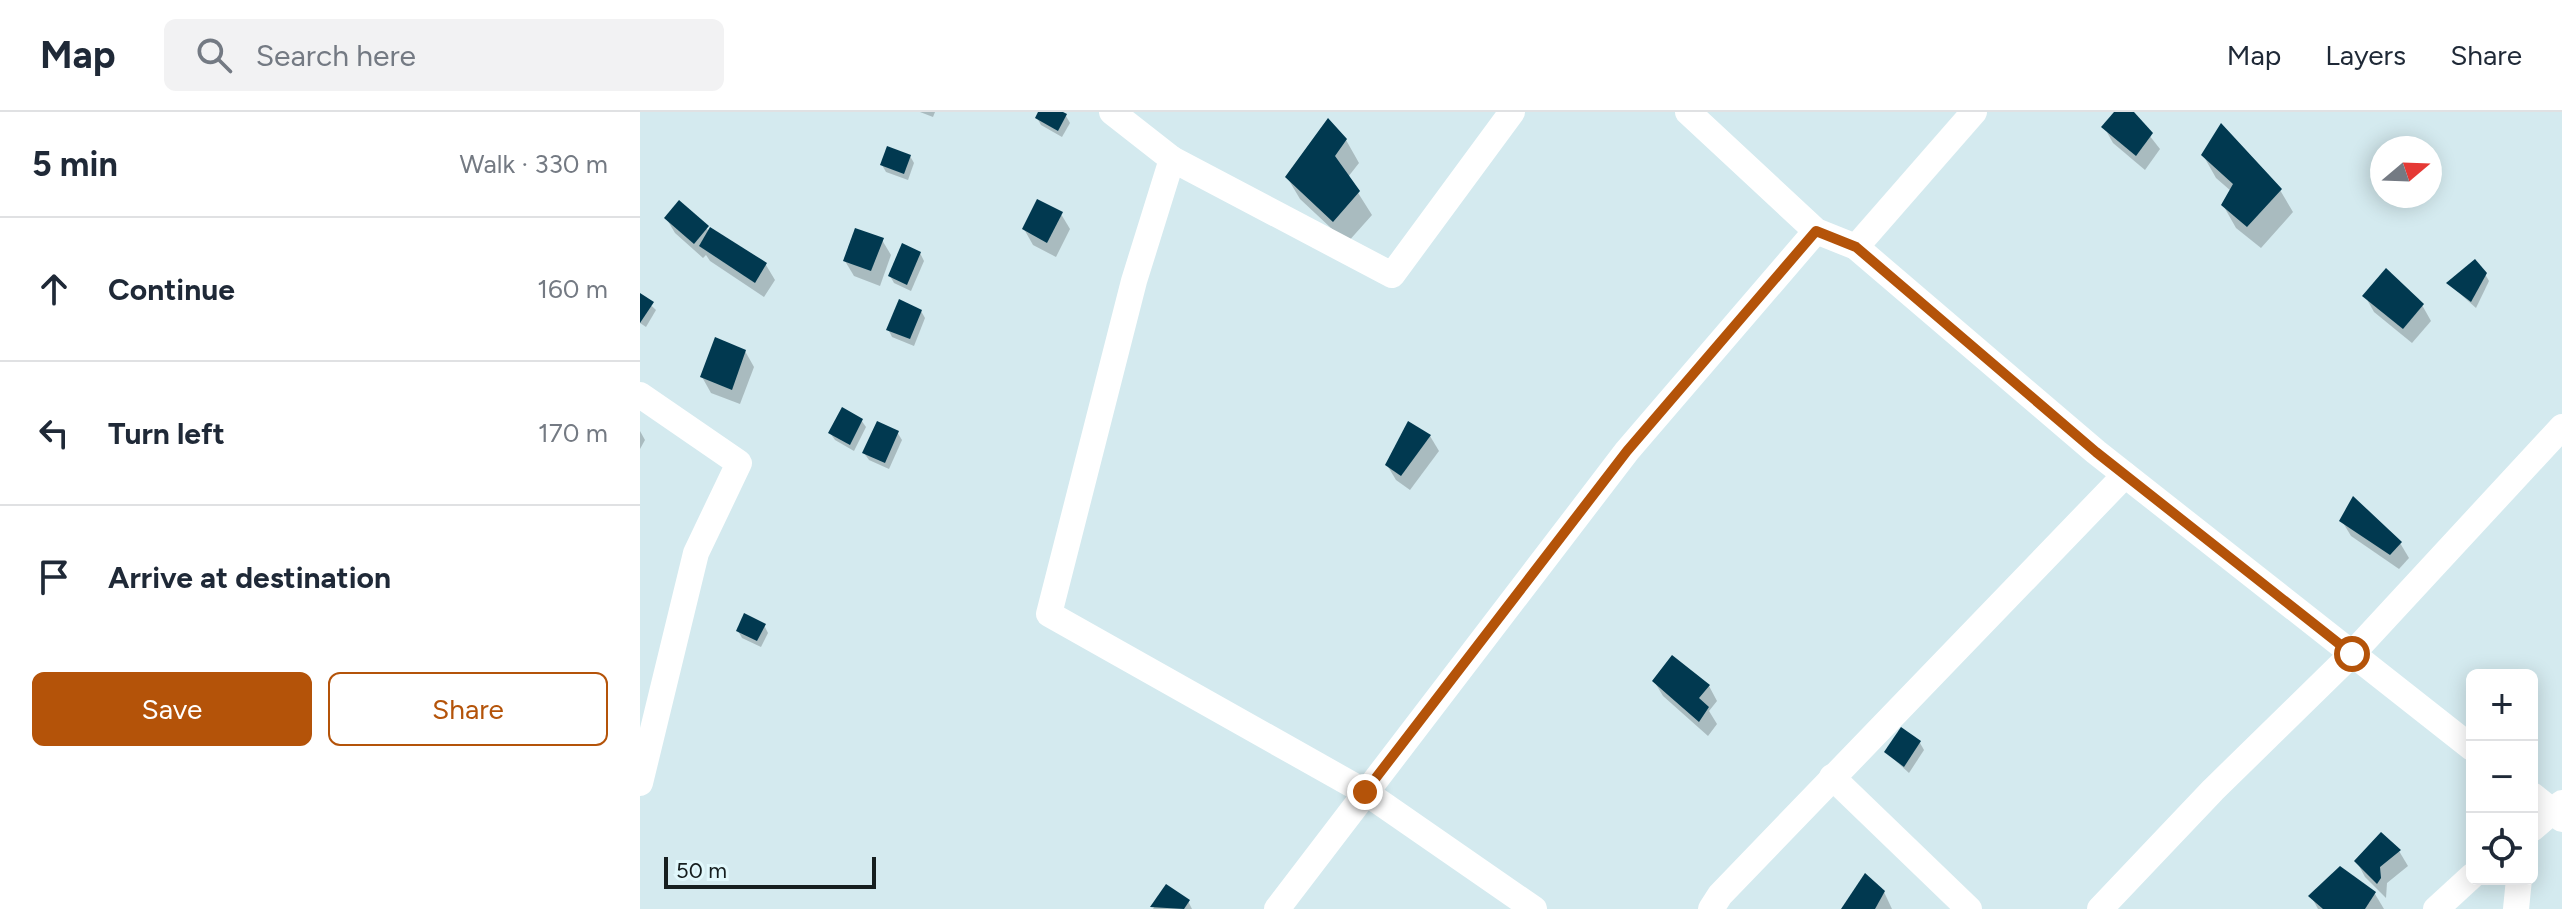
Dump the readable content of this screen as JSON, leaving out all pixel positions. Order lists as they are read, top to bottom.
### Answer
{
  "scale_bar": "50 m",
  "north": "right",
  "page": {
    "header": "Map",
    "search": "Search here",
    "nav": ["Map", "Layers", "Share"],
    "heading": ["5 min", "Walk · 330 m"],
    "list": [
      ["Continue", "160 m"],
      ["Turn left", "170 m"],
      "Arrive at destination"
    ],
    "buttons": ["Save", "Share"],
    "map_buttons": ["+", "−"],
    "scale": "50 m"
  }
}
